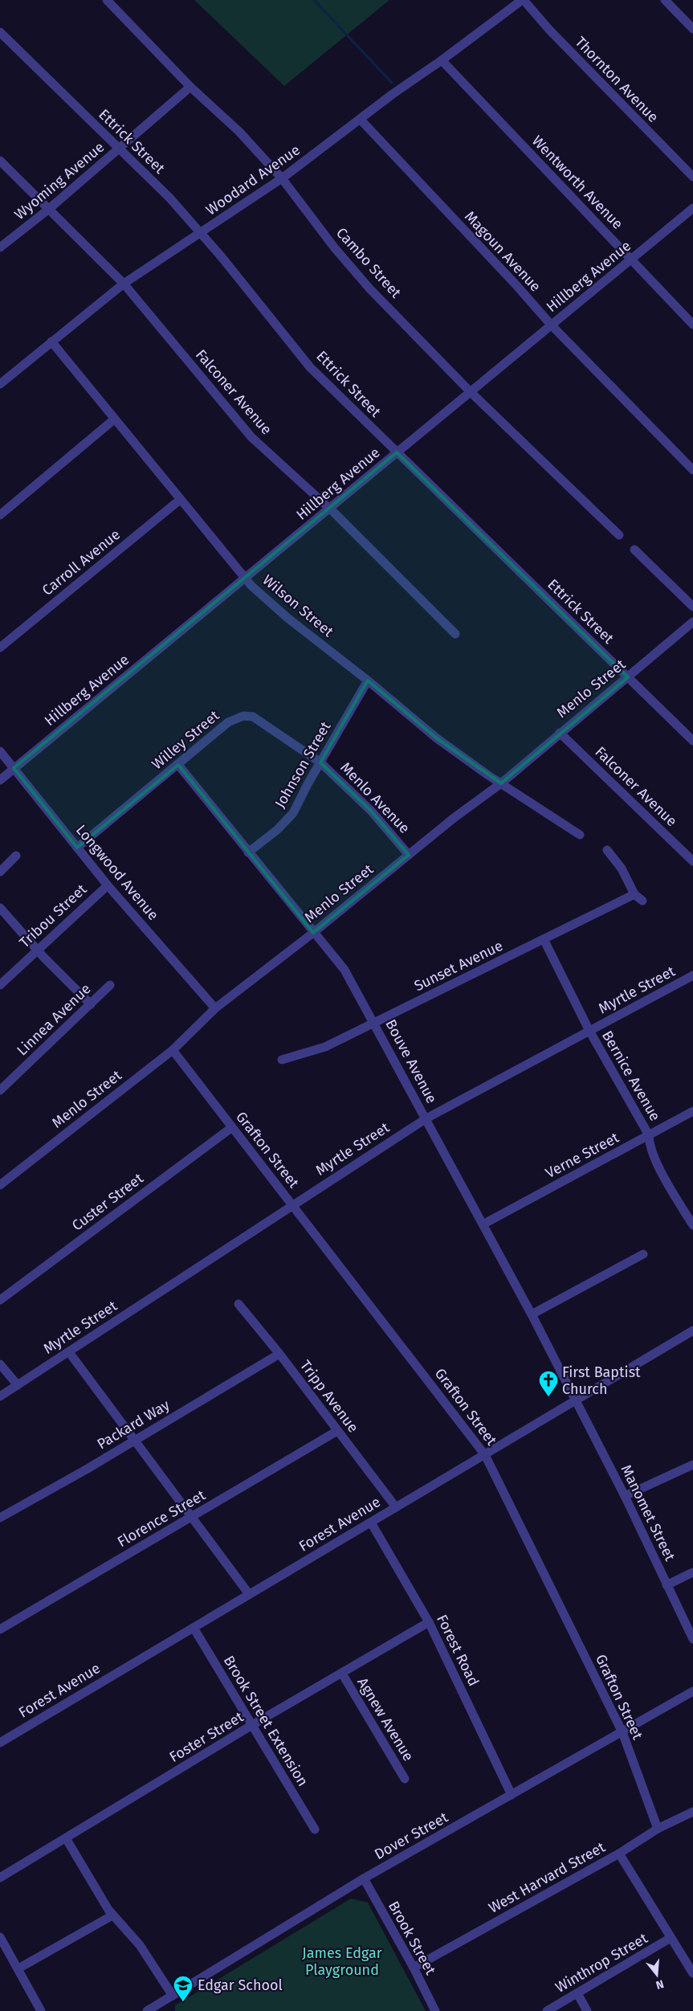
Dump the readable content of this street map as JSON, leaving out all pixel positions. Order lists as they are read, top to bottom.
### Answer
{
  "streets": {
    "street": [
      "Thornton Avenue",
      "Ettrick Street",
      "Woodard Avenue",
      "Wyoming Avenue",
      "Wentworth Avenue",
      "Magoun Avenue",
      "Cambo Street",
      "Hillberg Avenue",
      "Falconer Avenue",
      "Carroll Avenue",
      "Wilson Street",
      "Menlo Street",
      "Willey Street",
      "Johnson Street",
      "Menlo Avenue",
      "Longwood Avenue",
      "Tribou Street",
      "Sunset Avenue",
      "Myrtle Street",
      "Linnea Avenue",
      "Bouve Avenue",
      "Bernice Avenue",
      "Grafton Street",
      "Verne Street",
      "Custer Street",
      "Tripp Avenue",
      "Packard Way",
      "Manomet Street",
      "Florence Street",
      "Forest Avenue",
      "Forest Road",
      "Agnew Avenue",
      "Brook Street Extension",
      "Foster Street",
      "Dover Street",
      "West Harvard Street",
      "Brook Street",
      "Winthrop Street"
    ]
  },
  "crossings": [
    ["Thornton Avenue", "Woodard Avenue"],
    ["Ettrick Street", "Woodard Avenue"],
    ["Ettrick Street", "Wyoming Avenue"],
    ["Ettrick Street", "Hillberg Avenue"],
    ["Ettrick Street", "Menlo Street"],
    ["Woodard Avenue", "Wentworth Avenue"],
    ["Woodard Avenue", "Magoun Avenue"],
    ["Woodard Avenue", "Cambo Street"],
    ["Woodard Avenue", "Falconer Avenue"],
    ["Woodard Avenue", "Wilson Street"],
    ["Wyoming Avenue", "Cambo Street"],
    ["Wyoming Avenue", "Falconer Avenue"],
    ["Wentworth Avenue", "Hillberg Avenue"],
    ["Magoun Avenue", "Hillberg Avenue"],
    ["Cambo Street", "Hillberg Avenue"],
    ["Hillberg Avenue", "Falconer Avenue"],
    ["Hillberg Avenue", "Wilson Street"],
    ["Hillberg Avenue", "Longwood Avenue"],
    ["Falconer Avenue", "Menlo Street"],
    ["Carroll Avenue", "Wilson Street"],
    ["Wilson Street", "Menlo Street"],
    ["Wilson Street", "Johnson Street"],
    ["Menlo Street", "Menlo Avenue"],
    ["Menlo Street", "Longwood Avenue"],
    ["Menlo Street", "Bouve Avenue"],
    ["Menlo Street", "Grafton Street"],
    ["Willey Street", "Johnson Street"],
    ["Willey Street", "Menlo Avenue"],
    ["Willey Street", "Longwood Avenue"],
    ["Willey Street", "Bouve Avenue"],
    ["Johnson Street", "Menlo Avenue"],
    ["Johnson Street", "Bouve Avenue"],
    ["Longwood Avenue", "Tribou Street"],
    ["Sunset Avenue", "Bouve Avenue"],
    ["Sunset Avenue", "Bernice Avenue"],
    ["Myrtle Street", "Bouve Avenue"],
    ["Myrtle Street", "Bernice Avenue"],
    ["Myrtle Street", "Grafton Street"],
    ["Bouve Avenue", "Verne Street"],
    ["Bouve Avenue", "Manomet Street"],
    ["Bouve Avenue", "Forest Avenue"],
    ["Bernice Avenue", "Verne Street"],
    ["Grafton Street", "Custer Street"],
    ["Grafton Street", "Forest Avenue"],
    ["Grafton Street", "Dover Street"],
    ["Grafton Street", "West Harvard Street"],
    ["Tripp Avenue", "Packard Way"],
    ["Tripp Avenue", "Florence Street"],
    ["Tripp Avenue", "Forest Avenue"],
    ["Manomet Street", "Forest Avenue"],
    ["Forest Avenue", "Forest Road"],
    ["Forest Avenue", "Brook Street Extension"],
    ["Forest Road", "Foster Street"],
    ["Forest Road", "Dover Street"],
    ["Agnew Avenue", "Foster Street"],
    ["Brook Street Extension", "Foster Street"],
    ["Dover Street", "Brook Street"],
    ["West Harvard Street", "Brook Street"]
  ],
  "parks": ["James Edgar Playground"],
  "places": {
    "church": ["First Baptist Church"],
    "school or university": ["Edgar School"]
  },
  "north": "bottom"
}
